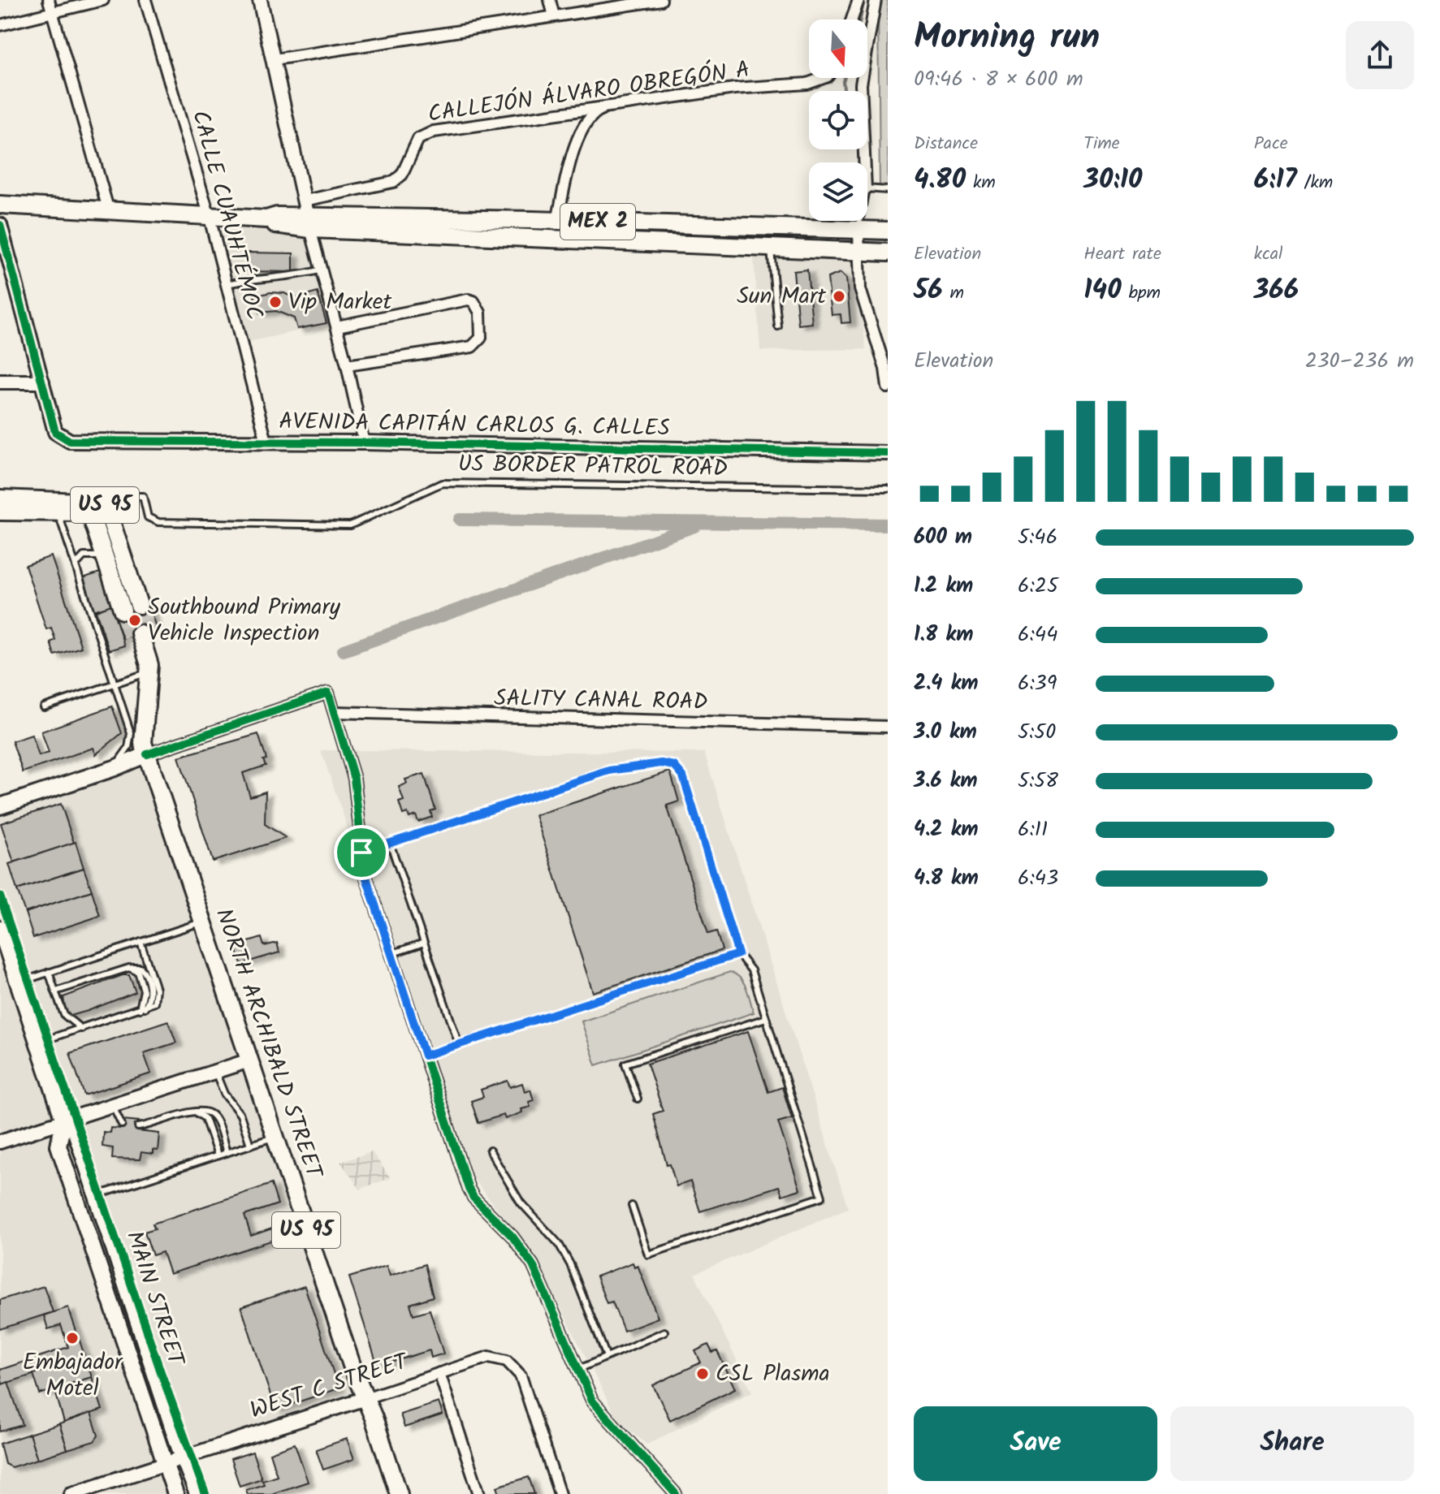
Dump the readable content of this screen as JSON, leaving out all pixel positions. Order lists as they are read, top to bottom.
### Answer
{
  "streets": {
    "highway": ["MEX 2", "US 95", "NORTH ARCHIBALD STREET"],
    "main road": ["MAIN STREET"],
    "street": [
      "CALLEJÓN ÁLVARO OBREGÓN A",
      "CALLE CUAUHTÉMOC",
      "AVENIDA CAPITÁN CARLOS G. CALLES",
      "SALITY CANAL ROAD",
      "WEST C STREET"
    ],
    "lane": ["US BORDER PATROL ROAD"]
  },
  "crossings": [
    ["CALLEJÓN ÁLVARO OBREGÓN A", "MEX 2"],
    ["CALLE CUAUHTÉMOC", "MEX 2"],
    ["CALLE CUAUHTÉMOC", "AVENIDA CAPITÁN CARLOS G. CALLES"],
    ["US 95", "NORTH ARCHIBALD STREET"],
    ["NORTH ARCHIBALD STREET", "WEST C STREET"],
    ["MAIN STREET", "WEST C STREET"]
  ],
  "places": [
    "Sun Mart",
    "Vip Market",
    "Southbound Primary Vehicle Inspection",
    "Embajador Motel",
    "CSL Plasma"
  ],
  "north": "bottom",
  "page": {
    "heading": ["Morning run", "09:46 · 8 × 600 m"],
    "stats": [
      ["Distance", "4.80 km"],
      ["Time", "30:10"],
      ["Pace", "6:17 /km"],
      ["Elevation", "56 m"],
      ["Heart rate", "140 bpm"],
      ["kcal", "366"]
    ],
    "chart": ["Elevation", "230–236 m"],
    "list": [
      {
        "name": "600 m",
        "note": "5:46"
      },
      {
        "name": "1.2 km",
        "note": "6:25"
      },
      {
        "name": "1.8 km",
        "note": "6:44"
      },
      {
        "name": "2.4 km",
        "note": "6:39"
      },
      {
        "name": "3.0 km",
        "note": "5:50"
      },
      {
        "name": "3.6 km",
        "note": "5:58"
      },
      {
        "name": "4.2 km",
        "note": "6:11"
      },
      {
        "name": "4.8 km",
        "note": "6:43"
      }
    ],
    "buttons": ["Save", "Share"]
  }
}
